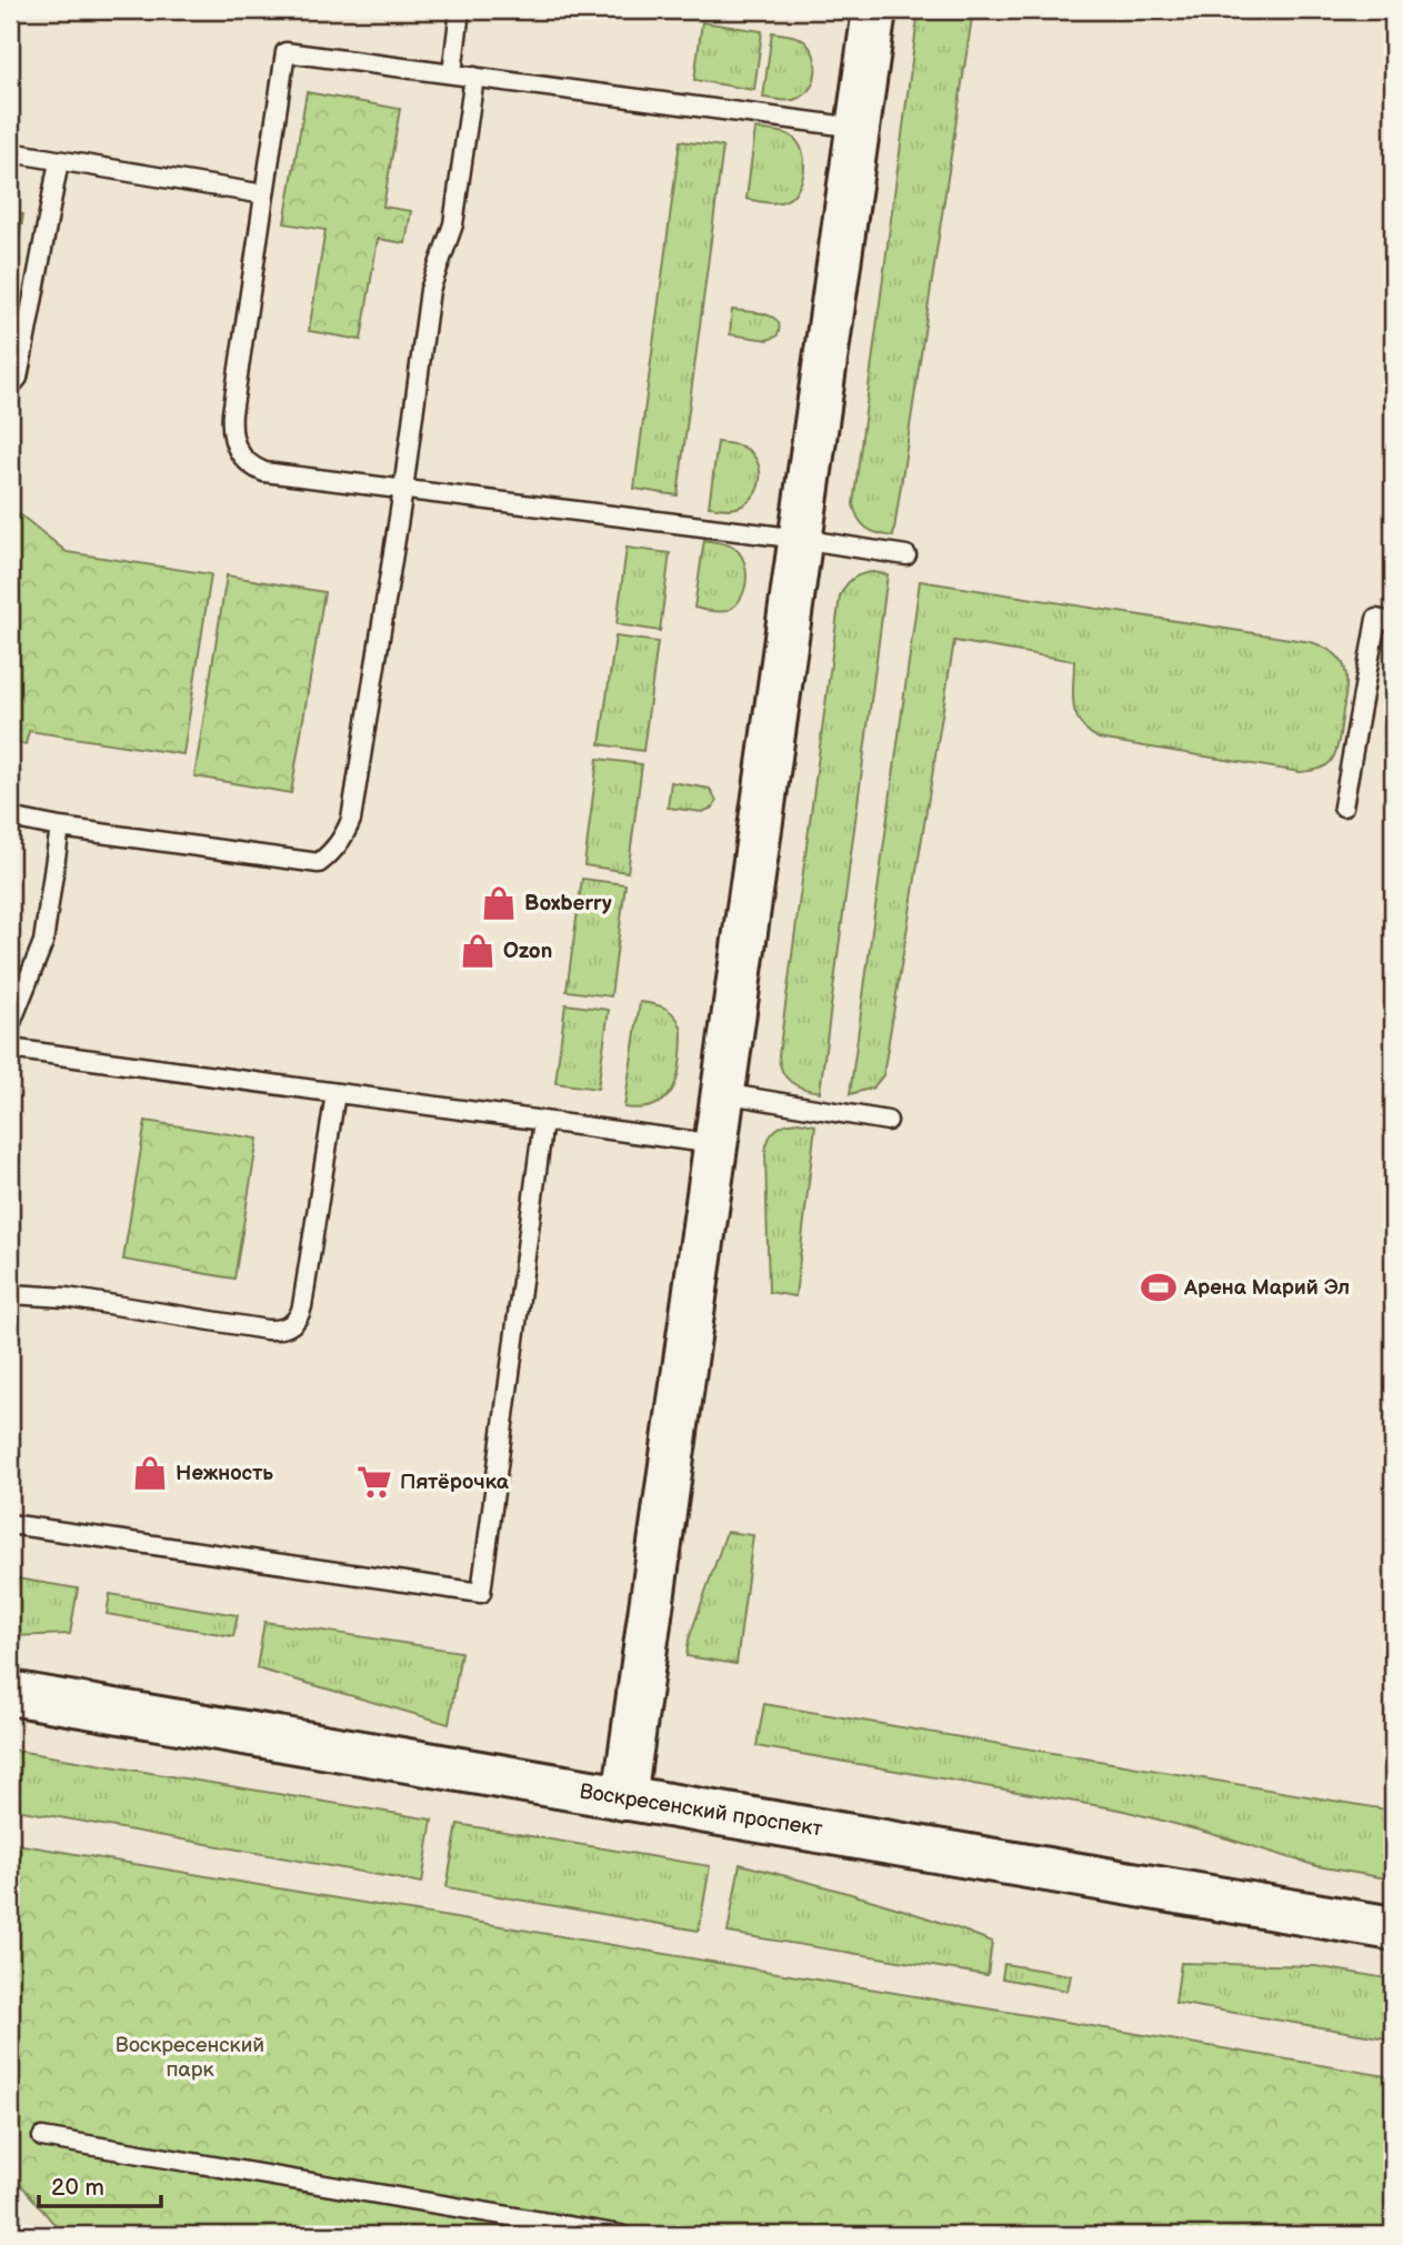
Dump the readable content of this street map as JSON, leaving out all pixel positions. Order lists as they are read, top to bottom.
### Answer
{
  "streets": {
    "main road": ["Воскресенский проспект"]
  },
  "parks": ["Воскресенский парк"],
  "places": {
    "shop": ["Boxberry", "Ozon", "Нежность"],
    "sports": ["Арена Марий Эл"],
    "supermarket": ["Пятёрочка"]
  },
  "scale_bar": "20 m"
}
